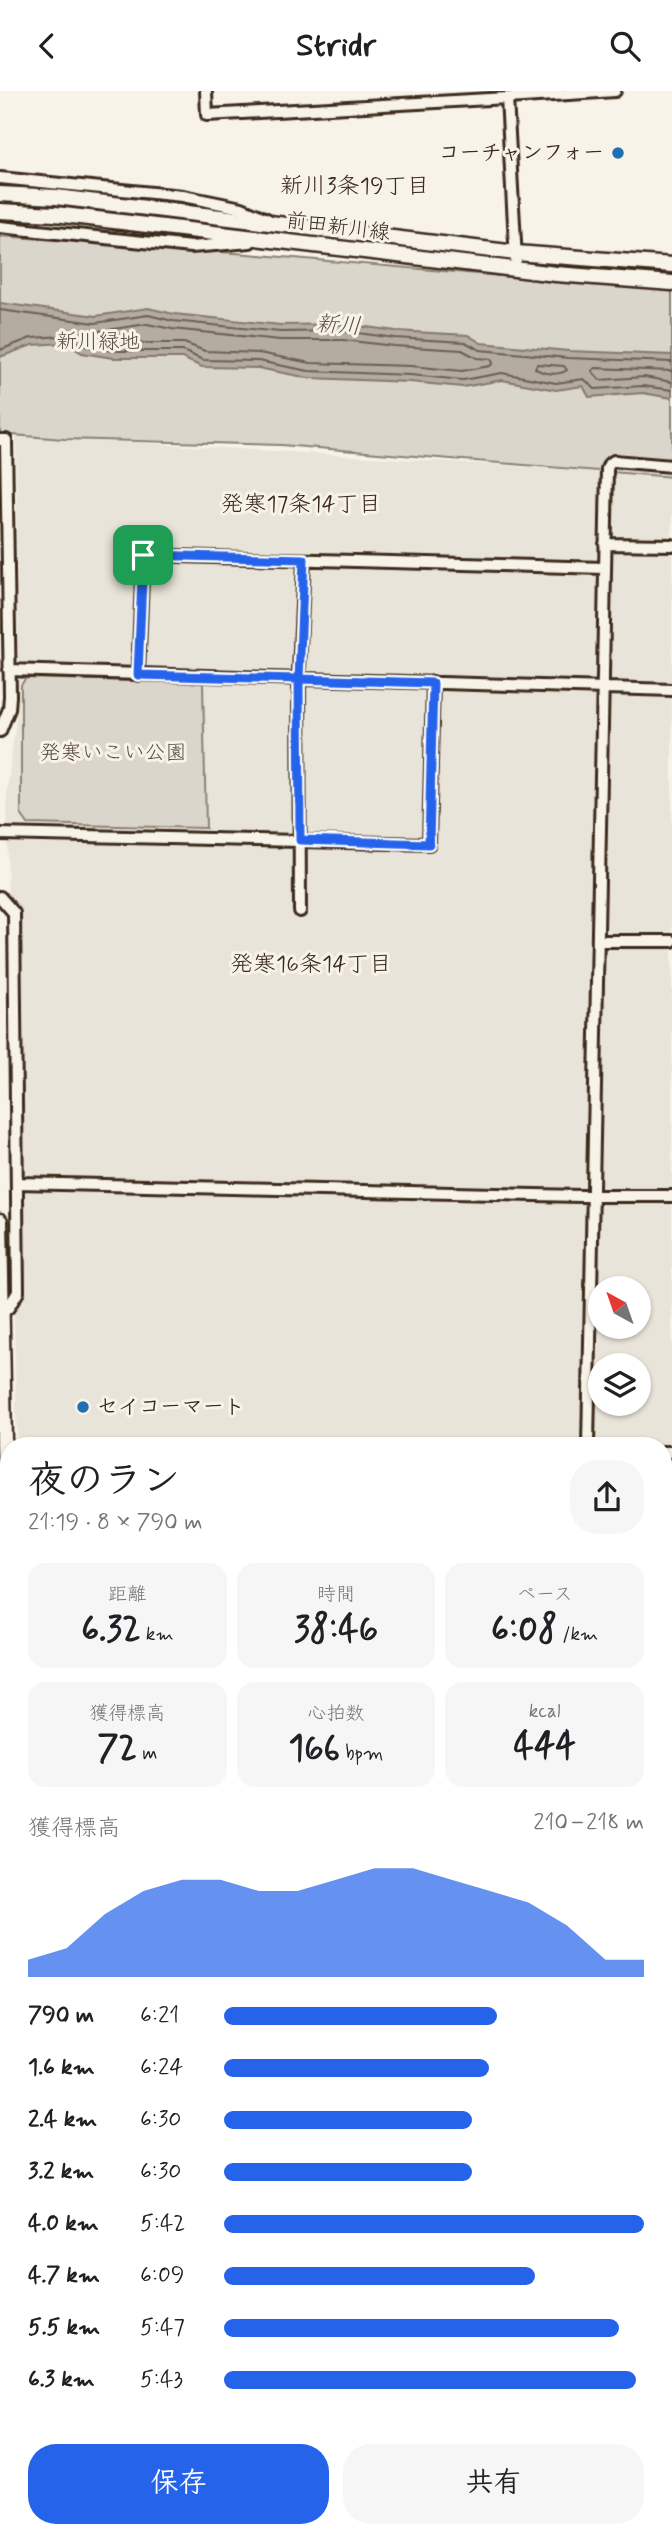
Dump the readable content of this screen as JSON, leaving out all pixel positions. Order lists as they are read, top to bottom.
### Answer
{
  "streets": {
    "main road": ["前田新川線"]
  },
  "districts": ["新川3条19丁目", "発寒17条14丁目", "発寒16条14丁目"],
  "water": ["新川"],
  "parks": ["新川緑地", "発寒いこい公園"],
  "places": ["コーチャンフォー", "セイコーマート"],
  "north": "top left",
  "page": {
    "header": "Stridr",
    "heading": ["夜のラン", "21:19 · 8 × 790 m"],
    "stats": [
      ["距離", "6.32 km"],
      ["時間", "38:46"],
      ["ペース", "6:08 /km"],
      ["獲得標高", "72 m"],
      ["心拍数", "166 bpm"],
      ["kcal", "444"]
    ],
    "chart": ["獲得標高", "210–218 m"],
    "list": [
      {
        "name": "790 m",
        "note": "6:21"
      },
      {
        "name": "1.6 km",
        "note": "6:24"
      },
      {
        "name": "2.4 km",
        "note": "6:30"
      },
      {
        "name": "3.2 km",
        "note": "6:30"
      },
      {
        "name": "4.0 km",
        "note": "5:42"
      },
      {
        "name": "4.7 km",
        "note": "6:09"
      },
      {
        "name": "5.5 km",
        "note": "5:47"
      },
      {
        "name": "6.3 km",
        "note": "5:43"
      }
    ],
    "buttons": ["保存", "共有"]
  }
}
